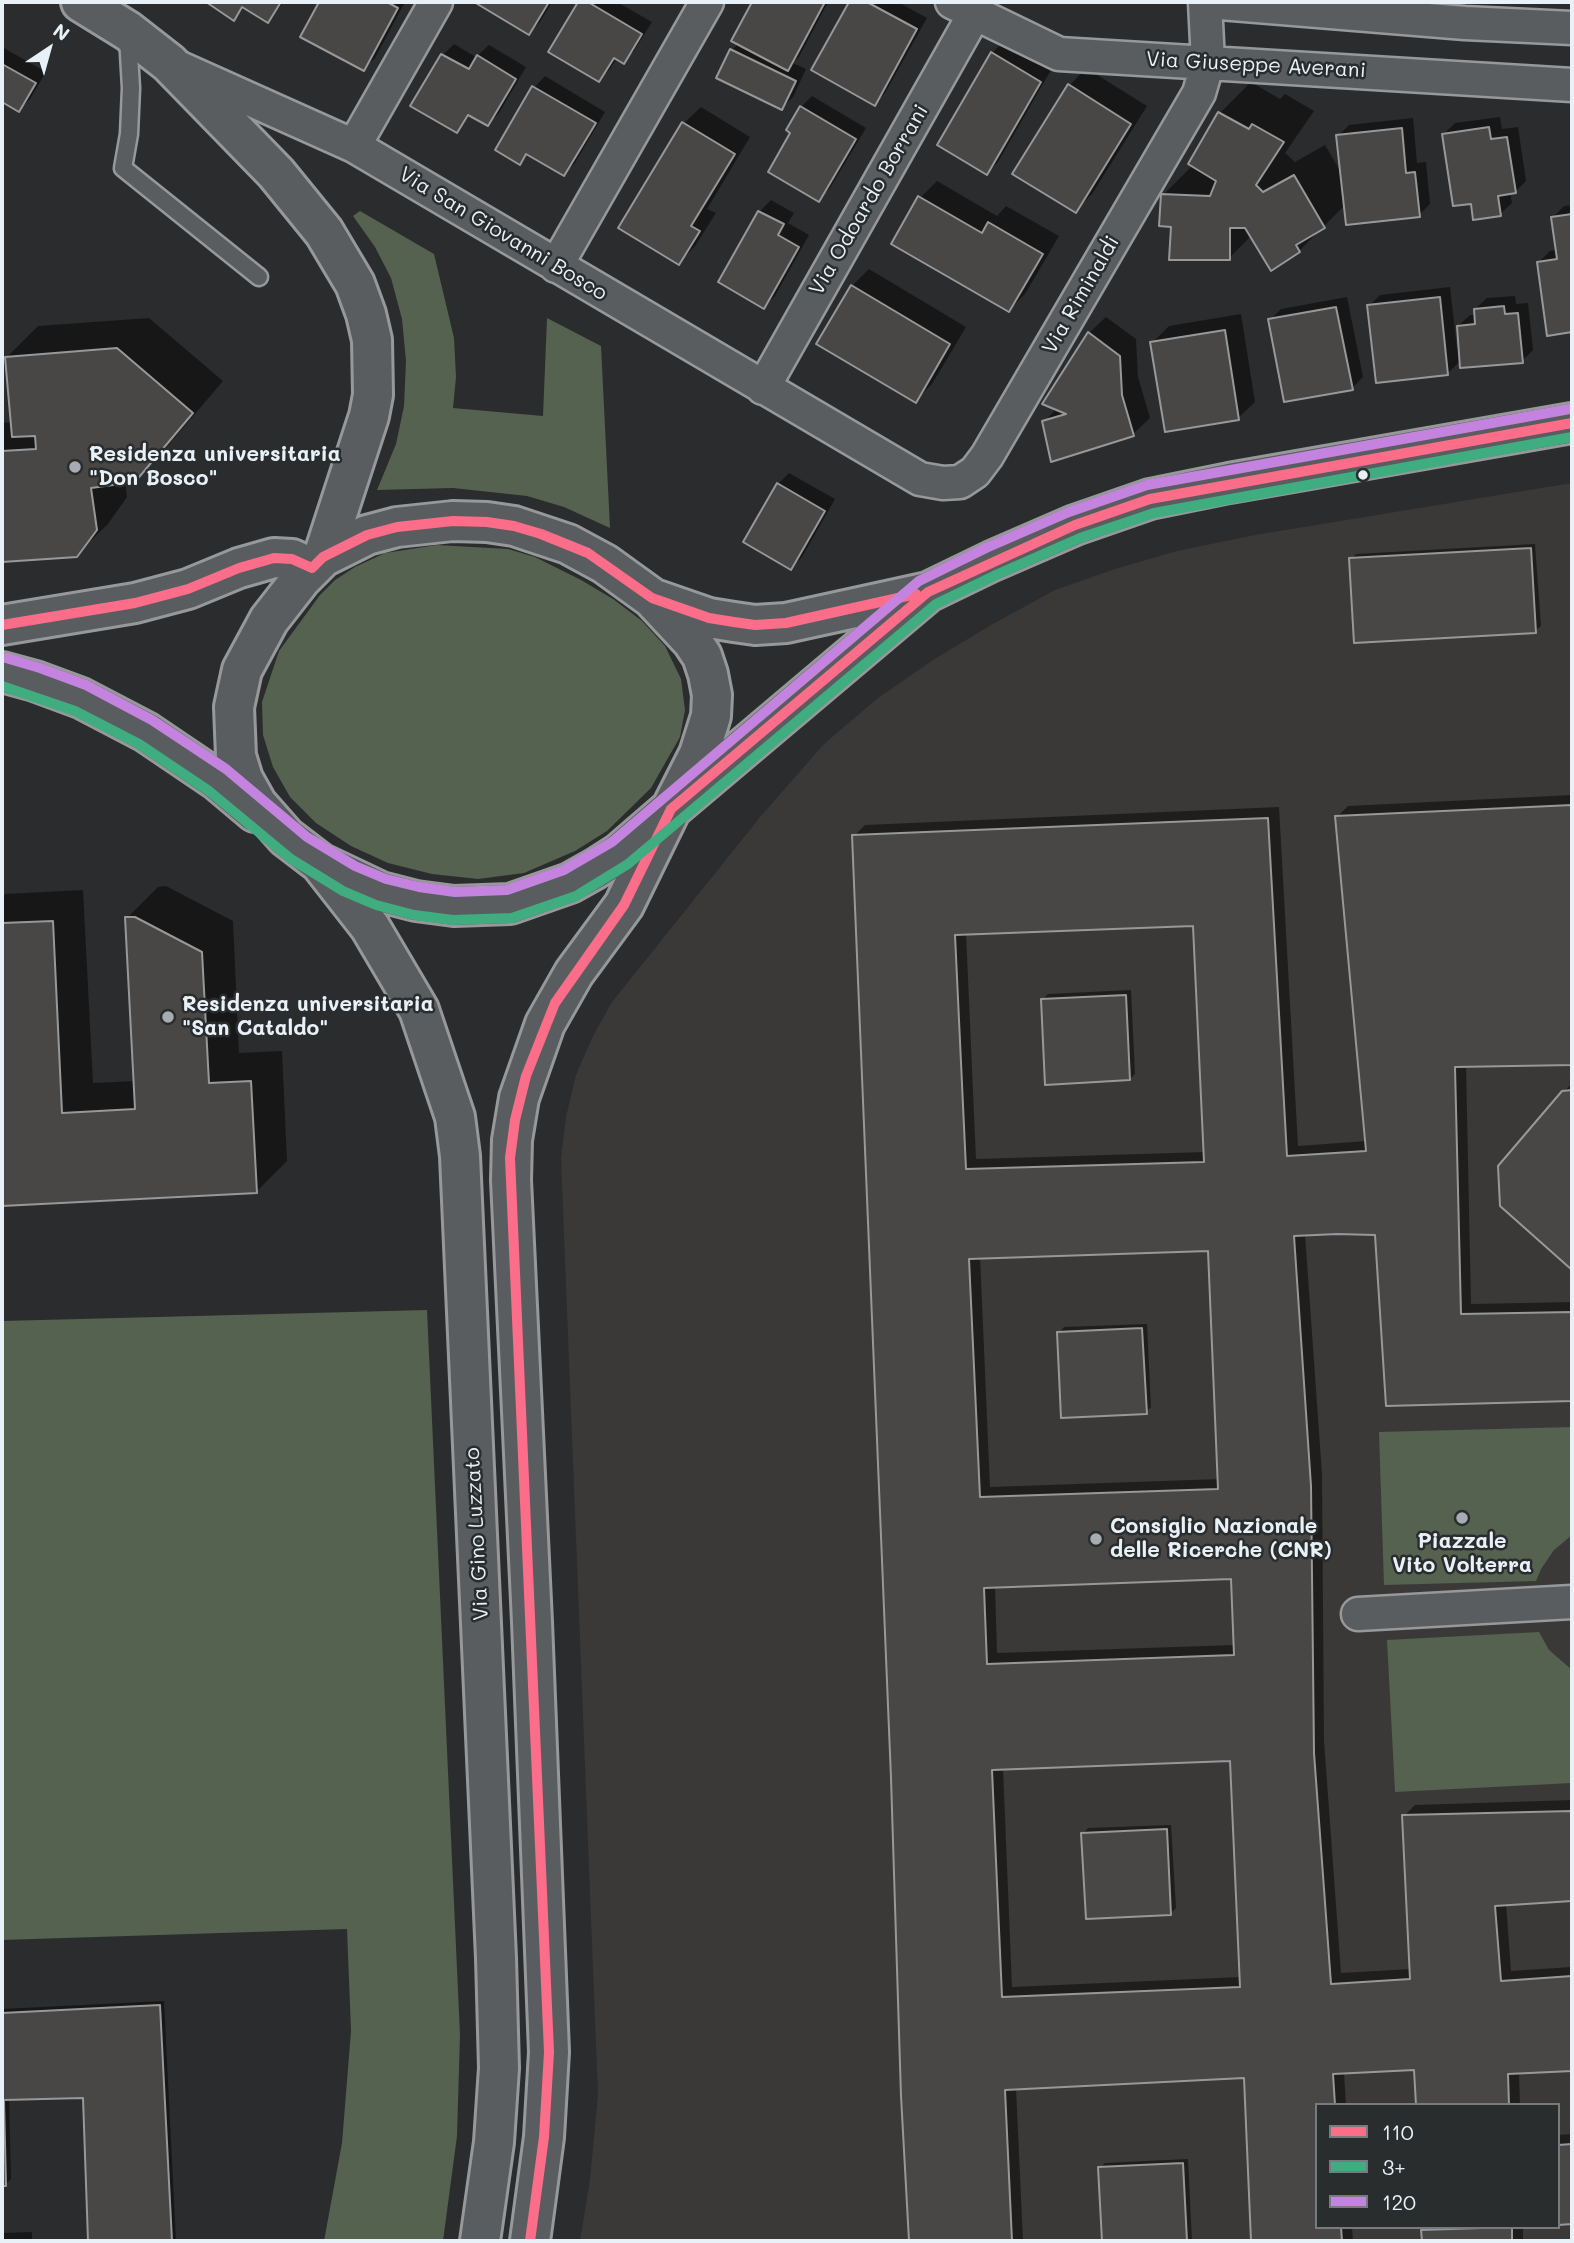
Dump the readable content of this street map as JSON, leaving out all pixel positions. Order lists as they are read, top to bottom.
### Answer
{
  "streets": {
    "main road": ["Via San Giovanni Bosco", "Via Gino Luzzato"],
    "street": ["Via Giuseppe Averani", "Via Odoardo Borrani", "Via Riminaldi"]
  },
  "crossings": [
    ["Via Giuseppe Averani", "Via Odoardo Borrani"],
    ["Via Giuseppe Averani", "Via Riminaldi"],
    ["Via Odoardo Borrani", "Via San Giovanni Bosco"],
    ["Via San Giovanni Bosco", "Via Riminaldi"]
  ],
  "places": [
    "Residenza universitaria \"Don Bosco\"",
    "Residenza universitaria \"San Cataldo\"",
    "Piazzale Vito Volterra",
    "Consiglio Nazionale delle Ricerche (CNR)"
  ],
  "lines": ["transit line 120", "transit line 110", "transit line 3+"],
  "legend": ["110", "3+", "120"],
  "north": "top right"
}
